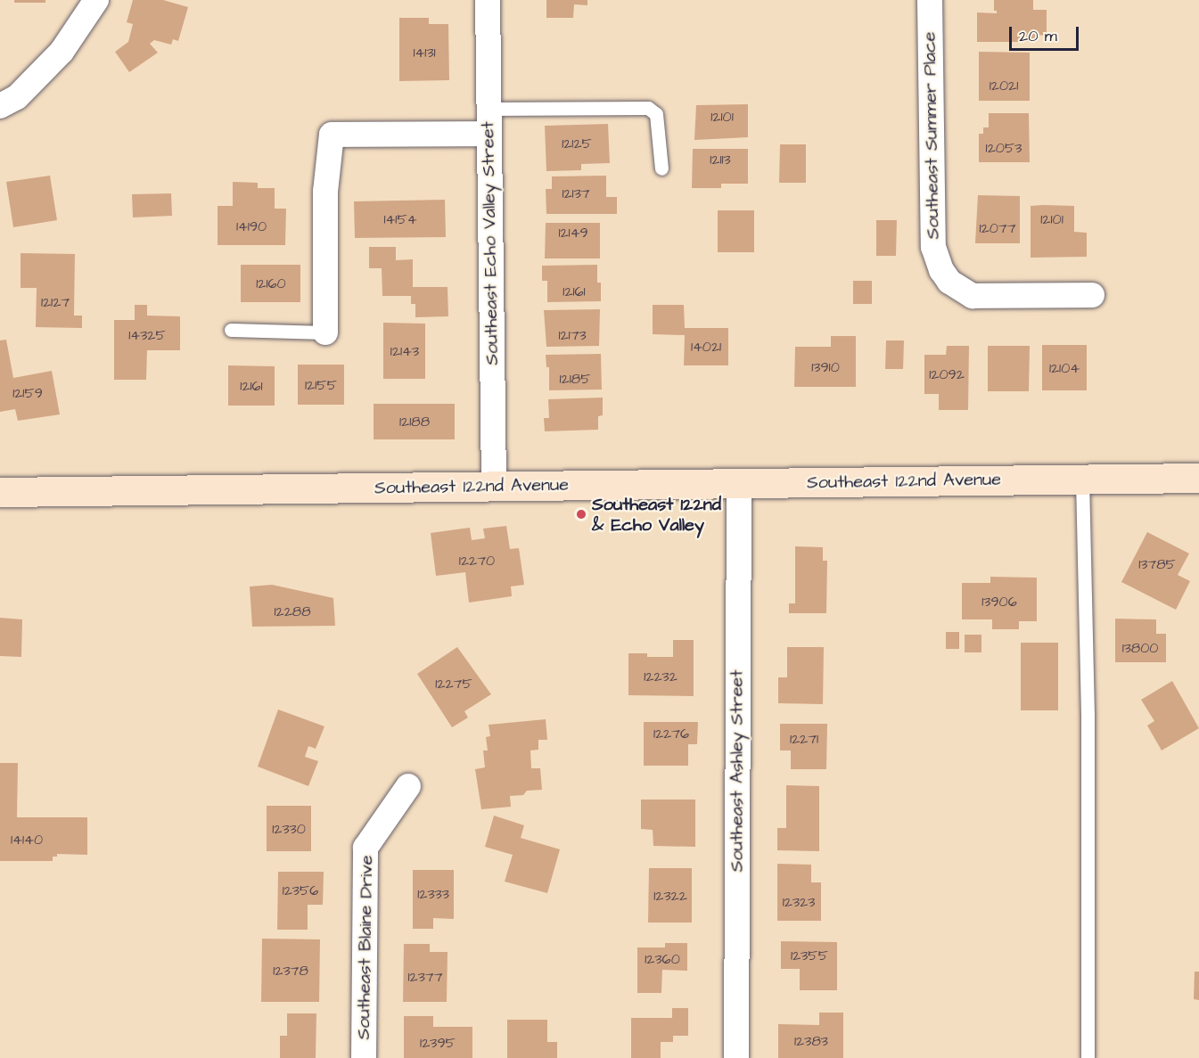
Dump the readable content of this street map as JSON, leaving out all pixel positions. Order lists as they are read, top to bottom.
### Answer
{
  "streets": {
    "main road": ["Southeast 122nd Avenue"],
    "street": [
      "Southeast Summer Place",
      "Southeast Echo Valley Street",
      "Southeast Ashley Street",
      "Southeast Blaine Drive"
    ]
  },
  "crossings": [
    ["Southeast Echo Valley Street", "Southeast 122nd Avenue"],
    ["Southeast 122nd Avenue", "Southeast Ashley Street"]
  ],
  "places": ["Southeast 122nd & Echo Valley"],
  "house_numbers": [
    "14131",
    "12021",
    "12101",
    "12125",
    "12053",
    "12113",
    "12137",
    "14154",
    "12101",
    "14190",
    "12077",
    "12149",
    "12160",
    "12161",
    "12127",
    "14325",
    "12173",
    "14021",
    "12143",
    "13910",
    "12104",
    "12092",
    "12185",
    "12155",
    "12161",
    "12159",
    "12188",
    "12270",
    "13785",
    "13906",
    "12288",
    "13800",
    "12232",
    "12275",
    "12276",
    "12271",
    "12330",
    "14140",
    "12356",
    "12333",
    "12322",
    "12323",
    "12355",
    "12360",
    "12378",
    "12377",
    "12383",
    "12395"
  ],
  "scale_bar": "20 m"
}
